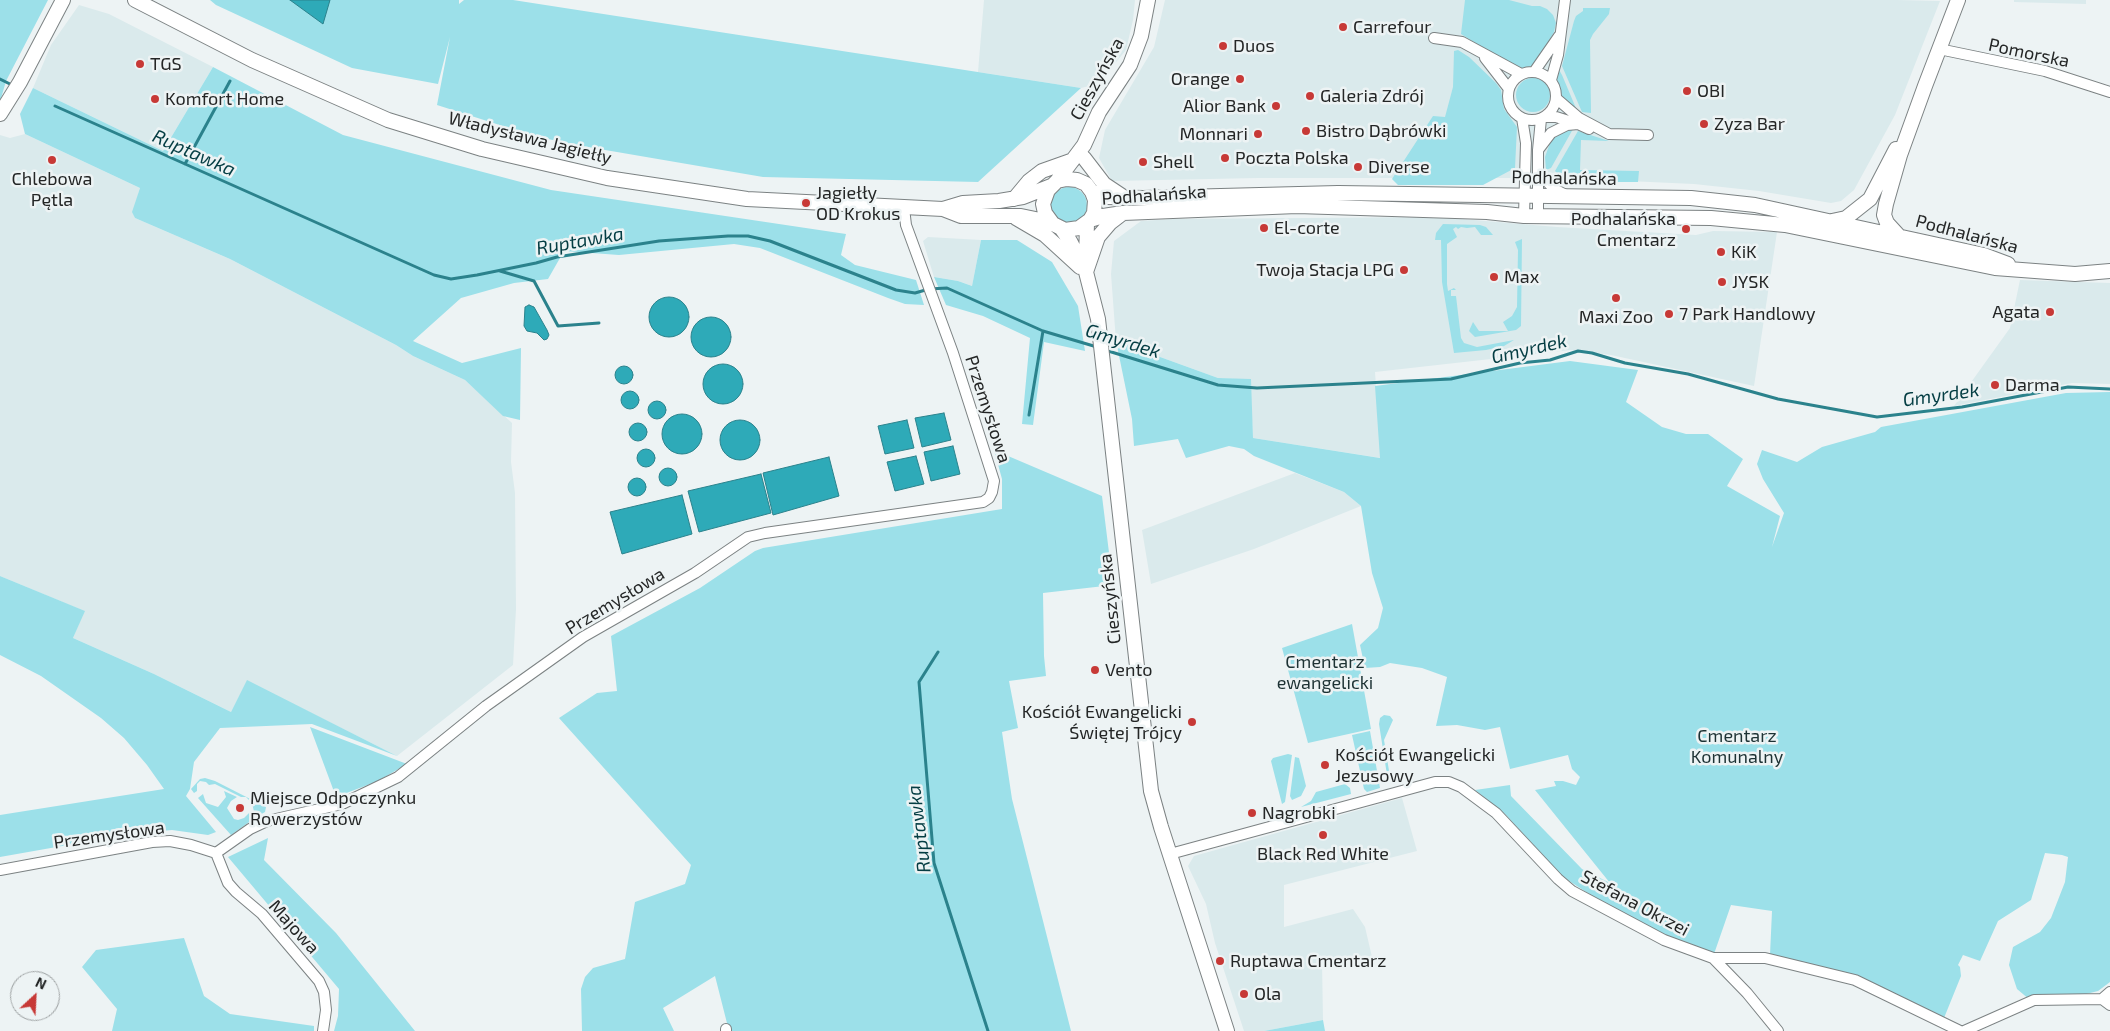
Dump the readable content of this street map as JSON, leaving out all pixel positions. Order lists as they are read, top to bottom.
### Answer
{
  "streets": {
    "street": [
      "Pomorska",
      "Cieszyńska",
      "Władysława Jagiełły",
      "Podhalańska",
      "Przemysłowa",
      "Stefana Okrzei",
      "Majowa"
    ]
  },
  "crossings": [
    ["Cieszyńska", "Władysława Jagiełły"],
    ["Cieszyńska", "Podhalańska"],
    ["Cieszyńska", "Stefana Okrzei"],
    ["Władysława Jagiełły", "Podhalańska"],
    ["Władysława Jagiełły", "Przemysłowa"],
    ["Przemysłowa", "Majowa"]
  ],
  "water": ["Ruptawka", "Gmyrdek"],
  "parks": ["Cmentarz ewangelicki", "Cmentarz Komunalny"],
  "places": [
    "Carrefour",
    "Duos",
    "TGS",
    "Orange",
    "OBI",
    "Galeria Zdrój",
    "Komfort Home",
    "Alior Bank",
    "Zyza Bar",
    "Bistro Dąbrówki",
    "Monnari",
    "Poczta Polska",
    "Chlebowa Pętla",
    "Shell",
    "Diverse",
    "Jagiełły OD Krokus",
    "El-corte",
    "Podhalańska Cmentarz",
    "KiK",
    "Twoja Stacja LPG",
    "Max",
    "JYSK",
    "Maxi Zoo",
    "Agata",
    "7 Park Handlowy",
    "Darma",
    "Vento",
    "Kościół Ewangelicki Świętej Trójcy",
    "Kościół Ewangelicki Jezusowy",
    "Miejsce Odpoczynku Rowerzystów",
    "Nagrobki",
    "Black Red White",
    "Ruptawa Cmentarz",
    "Ola"
  ],
  "north": "top right"
}
